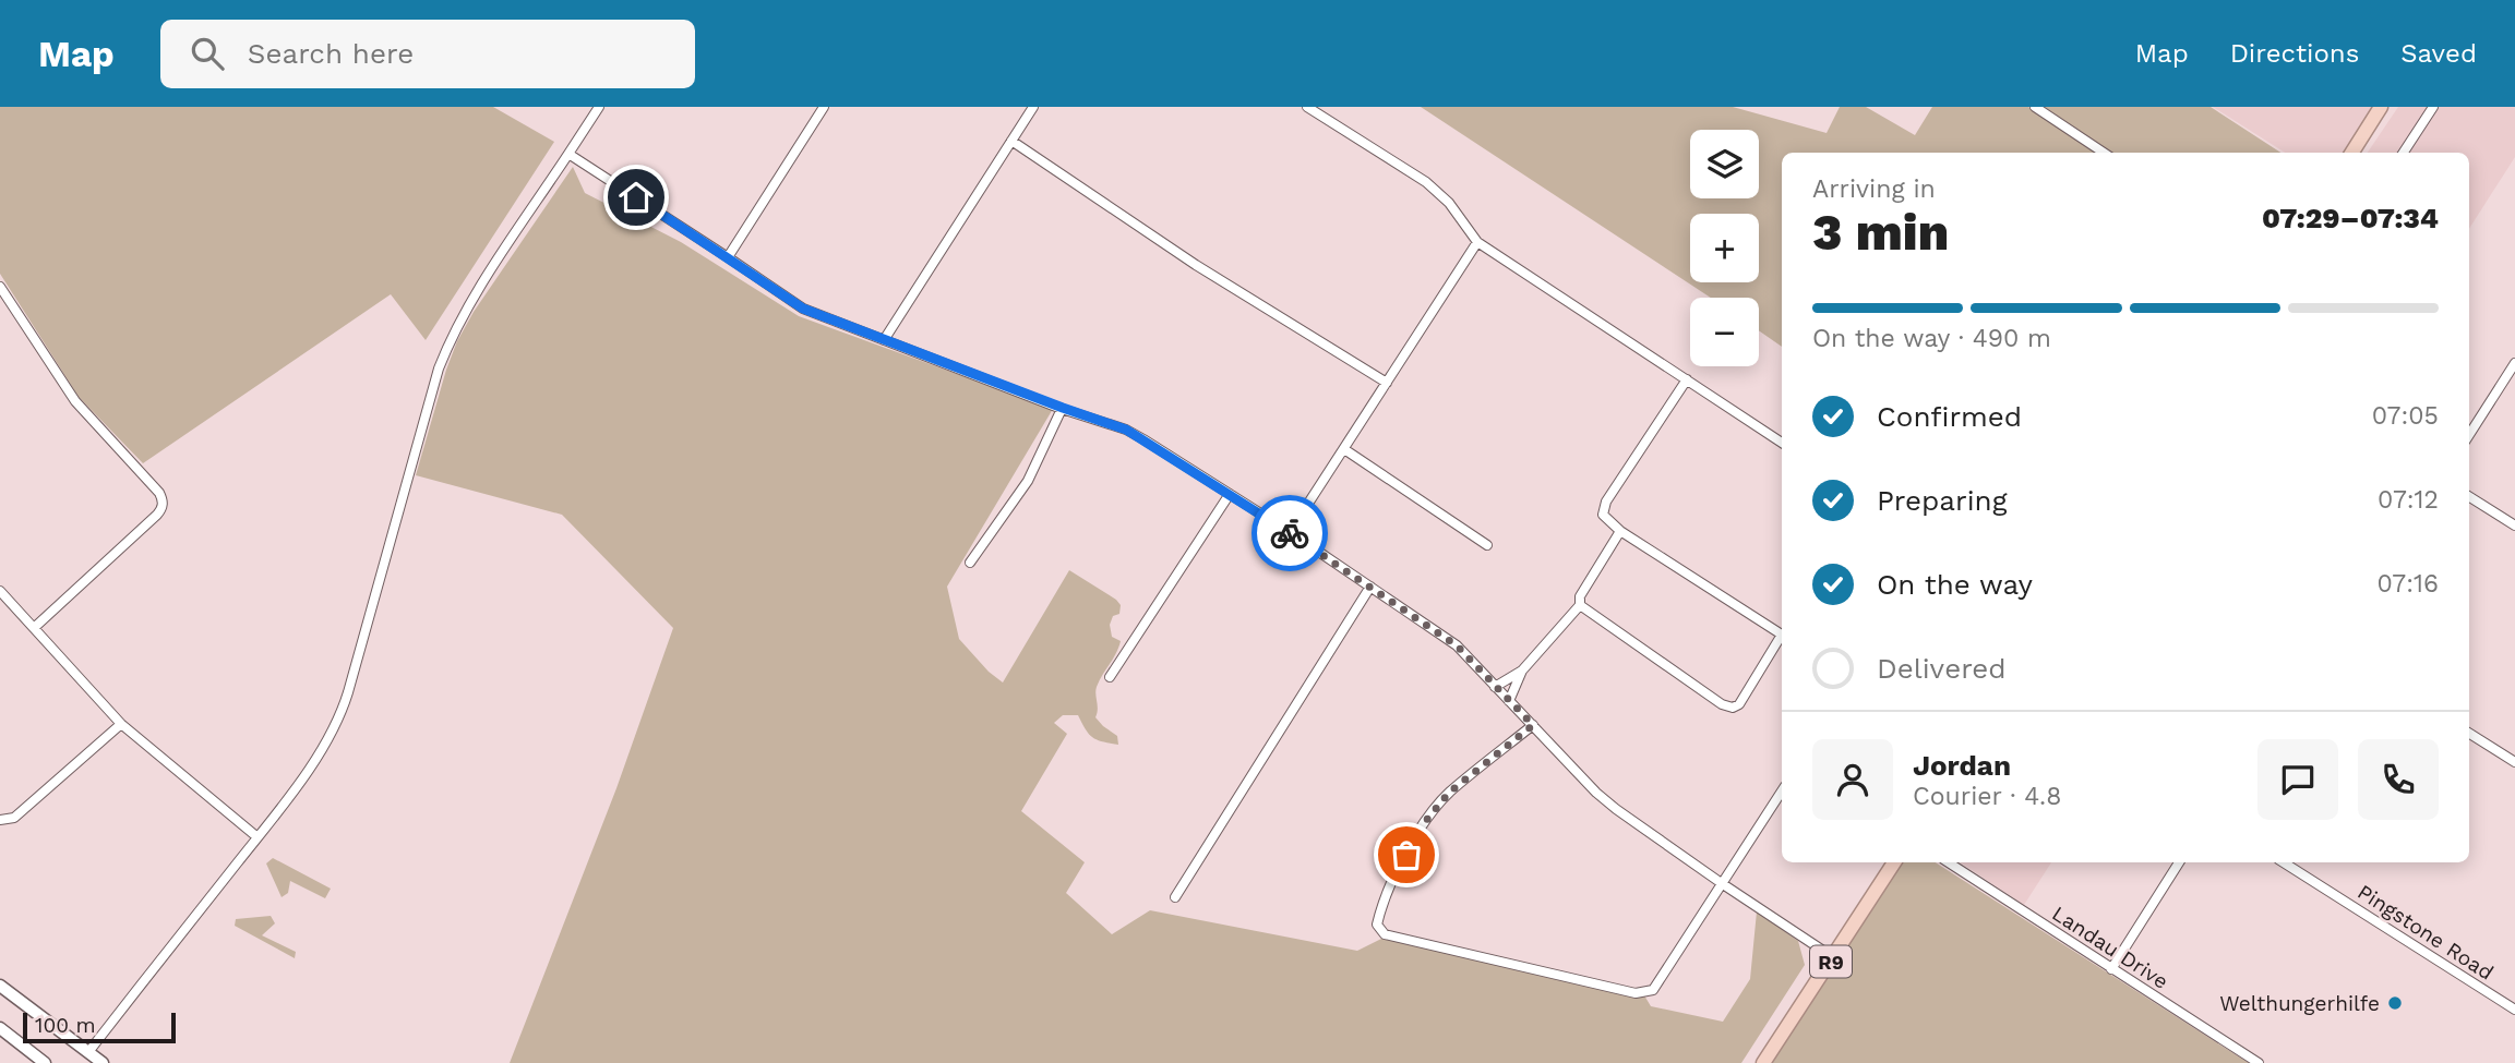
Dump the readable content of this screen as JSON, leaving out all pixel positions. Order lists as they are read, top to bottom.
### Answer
{
  "streets": {
    "highway": ["R9"],
    "street": ["Pingstone Road", "Landau Drive"]
  },
  "places": ["Welthungerhilfe"],
  "scale_bar": "100 m",
  "page": {
    "header": "Map",
    "search": "Search here",
    "nav": ["Map", "Directions", "Saved"],
    "map_buttons": ["+", "−"],
    "heading": ["3 min", "Arriving in", "07:29–07:34"],
    "panel": ["Jordan", "Courier · 4.8"],
    "bar": "On the way · 490 m",
    "list": [
      ["Confirmed", "07:05"],
      ["Preparing", "07:12"],
      ["On the way", "07:16"],
      "Delivered"
    ],
    "scale": "100 m"
  }
}
